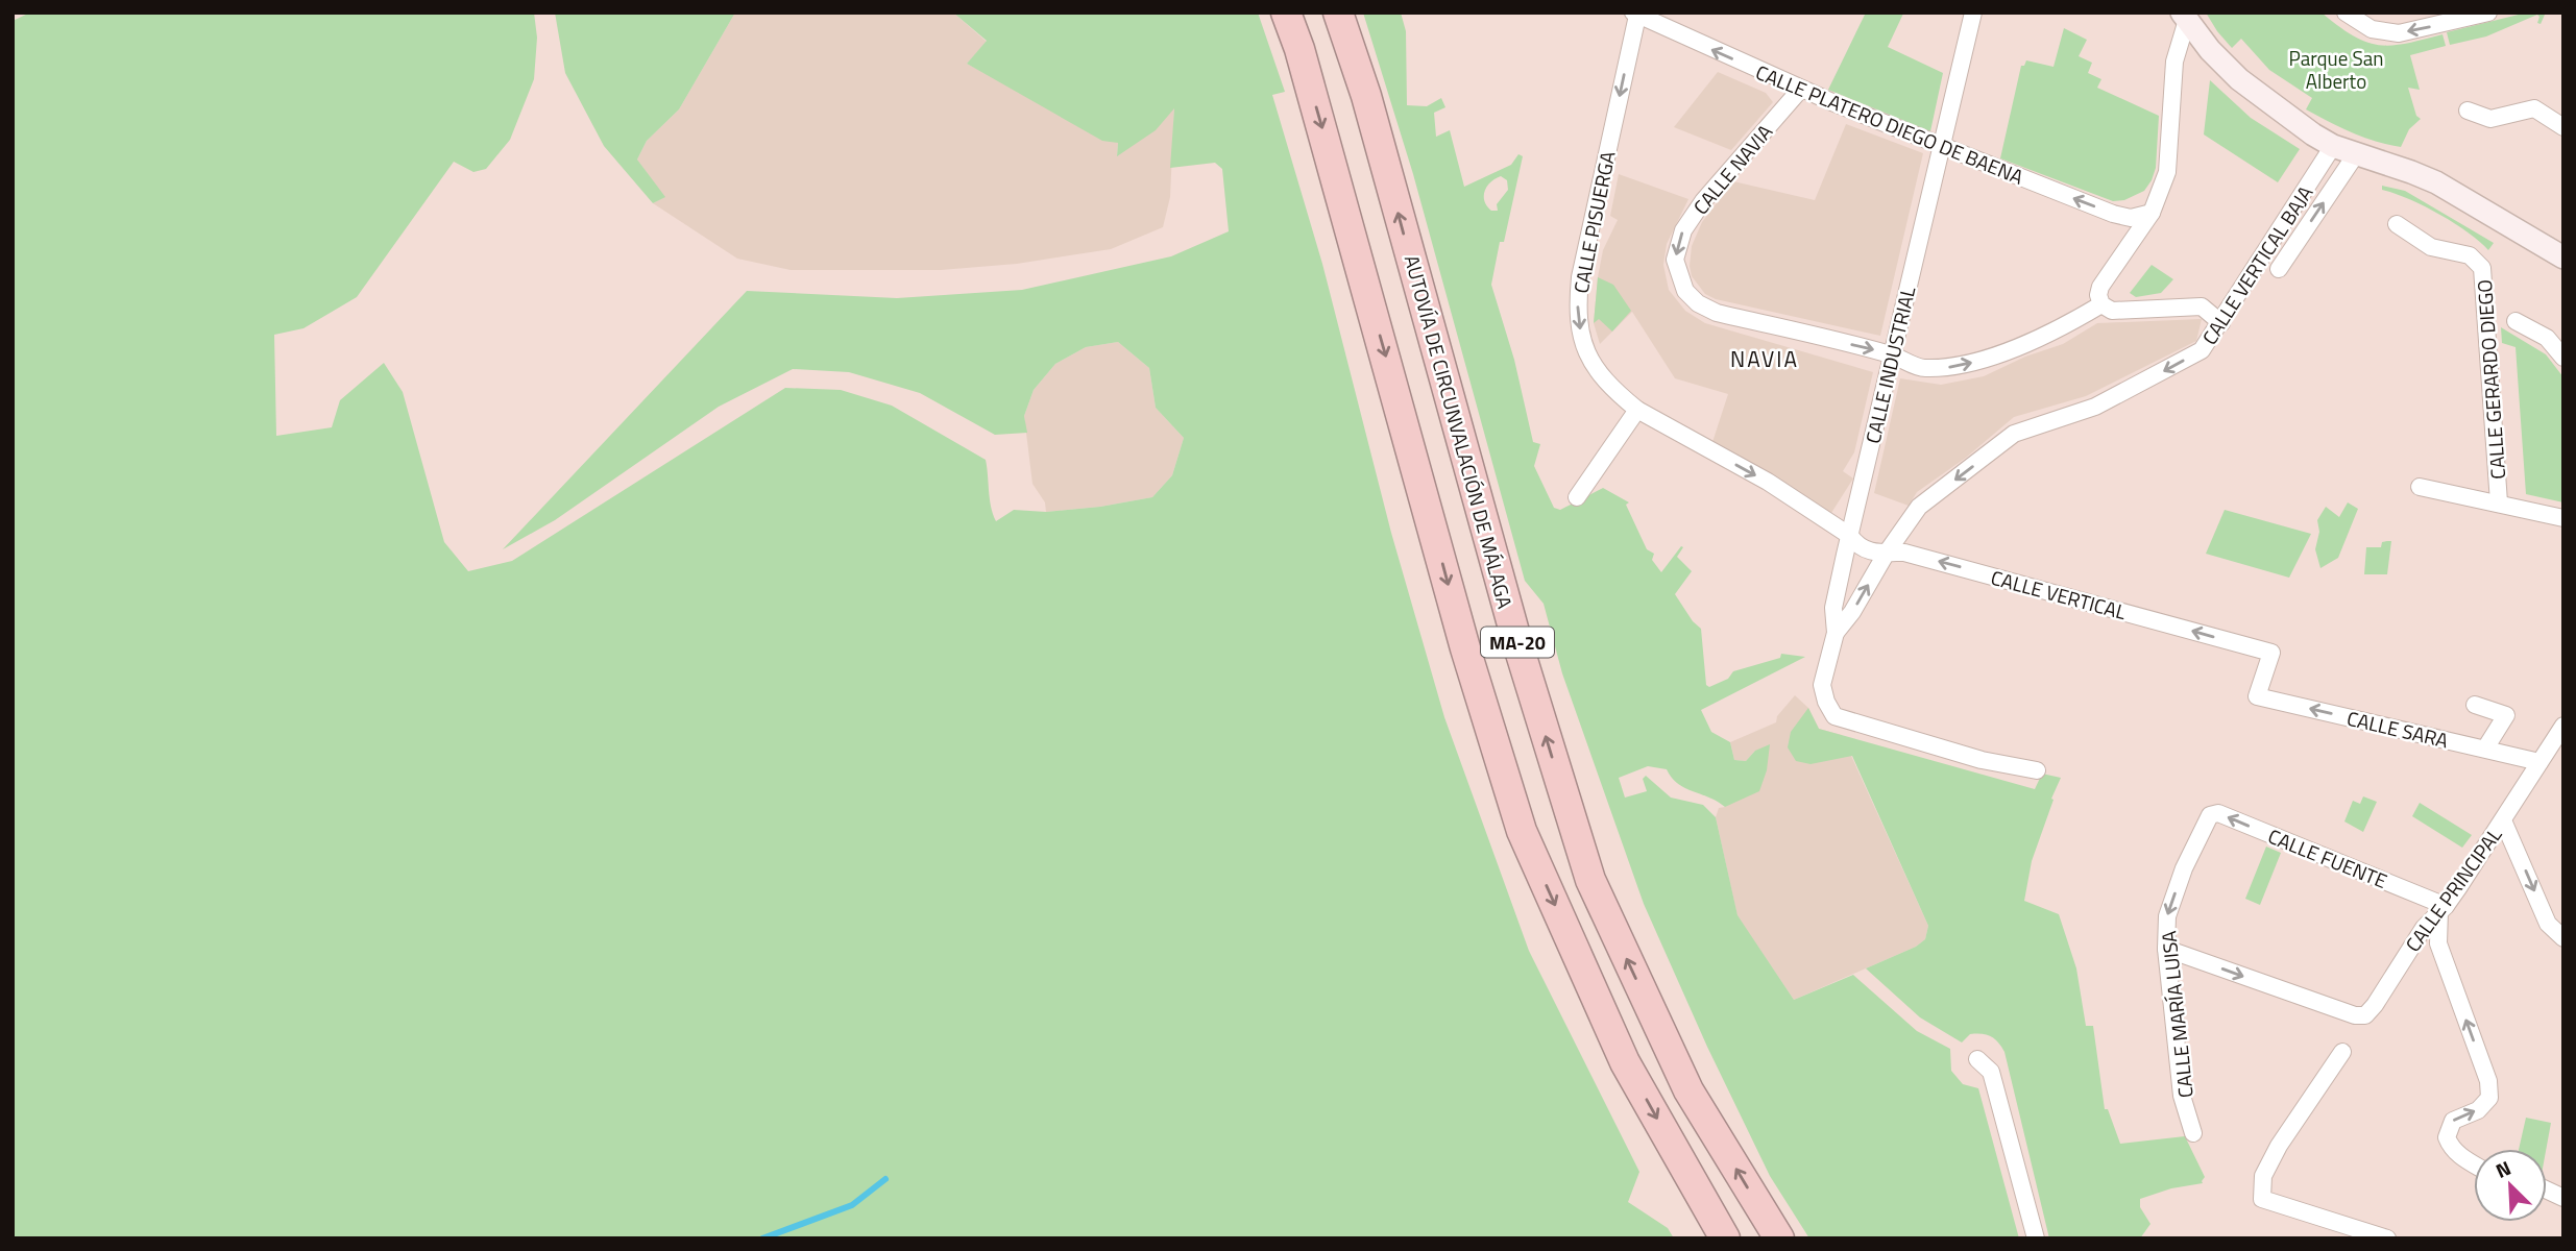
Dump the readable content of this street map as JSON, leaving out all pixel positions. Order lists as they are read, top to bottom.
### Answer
{
  "streets": {
    "highway": ["AUTOVÍA DE CIRCUNVALACIÓN DE MÁLAGA", "MA-20"],
    "street": [
      "CALLE PLATERO DIEGO DE BAENA",
      "CALLE NAVIA",
      "CALLE PISUERGA",
      "CALLE VERTICAL BAJA",
      "CALLE INDUSTRIAL",
      "CALLE GERARDO DIEGO",
      "CALLE VERTICAL",
      "CALLE SARA",
      "CALLE FUENTE",
      "CALLE PRINCIPAL",
      "CALLE MARÍA LUISA"
    ]
  },
  "crossings": [
    ["CALLE PLATERO DIEGO DE BAENA", "CALLE NAVIA"],
    ["CALLE PLATERO DIEGO DE BAENA", "CALLE PISUERGA"],
    ["CALLE PLATERO DIEGO DE BAENA", "CALLE INDUSTRIAL"],
    ["CALLE NAVIA", "CALLE INDUSTRIAL"],
    ["CALLE PISUERGA", "CALLE INDUSTRIAL"],
    ["CALLE PISUERGA", "CALLE VERTICAL"],
    ["CALLE VERTICAL BAJA", "CALLE INDUSTRIAL"],
    ["CALLE VERTICAL BAJA", "CALLE VERTICAL"],
    ["CALLE INDUSTRIAL", "CALLE VERTICAL"],
    ["CALLE VERTICAL", "CALLE SARA"],
    ["CALLE SARA", "CALLE PRINCIPAL"],
    ["CALLE FUENTE", "CALLE PRINCIPAL"],
    ["CALLE FUENTE", "CALLE MARÍA LUISA"],
    ["CALLE PRINCIPAL", "CALLE MARÍA LUISA"]
  ],
  "one_way": [
    "CALLE PLATERO DIEGO DE BAENA",
    "CALLE PISUERGA",
    "CALLE VERTICAL",
    "CALLE SARA",
    "CALLE FUENTE",
    "CALLE PRINCIPAL",
    "CALLE MARÍA LUISA"
  ],
  "districts": ["NAVIA"],
  "parks": ["Parque San Alberto"],
  "north": "top left"
}
